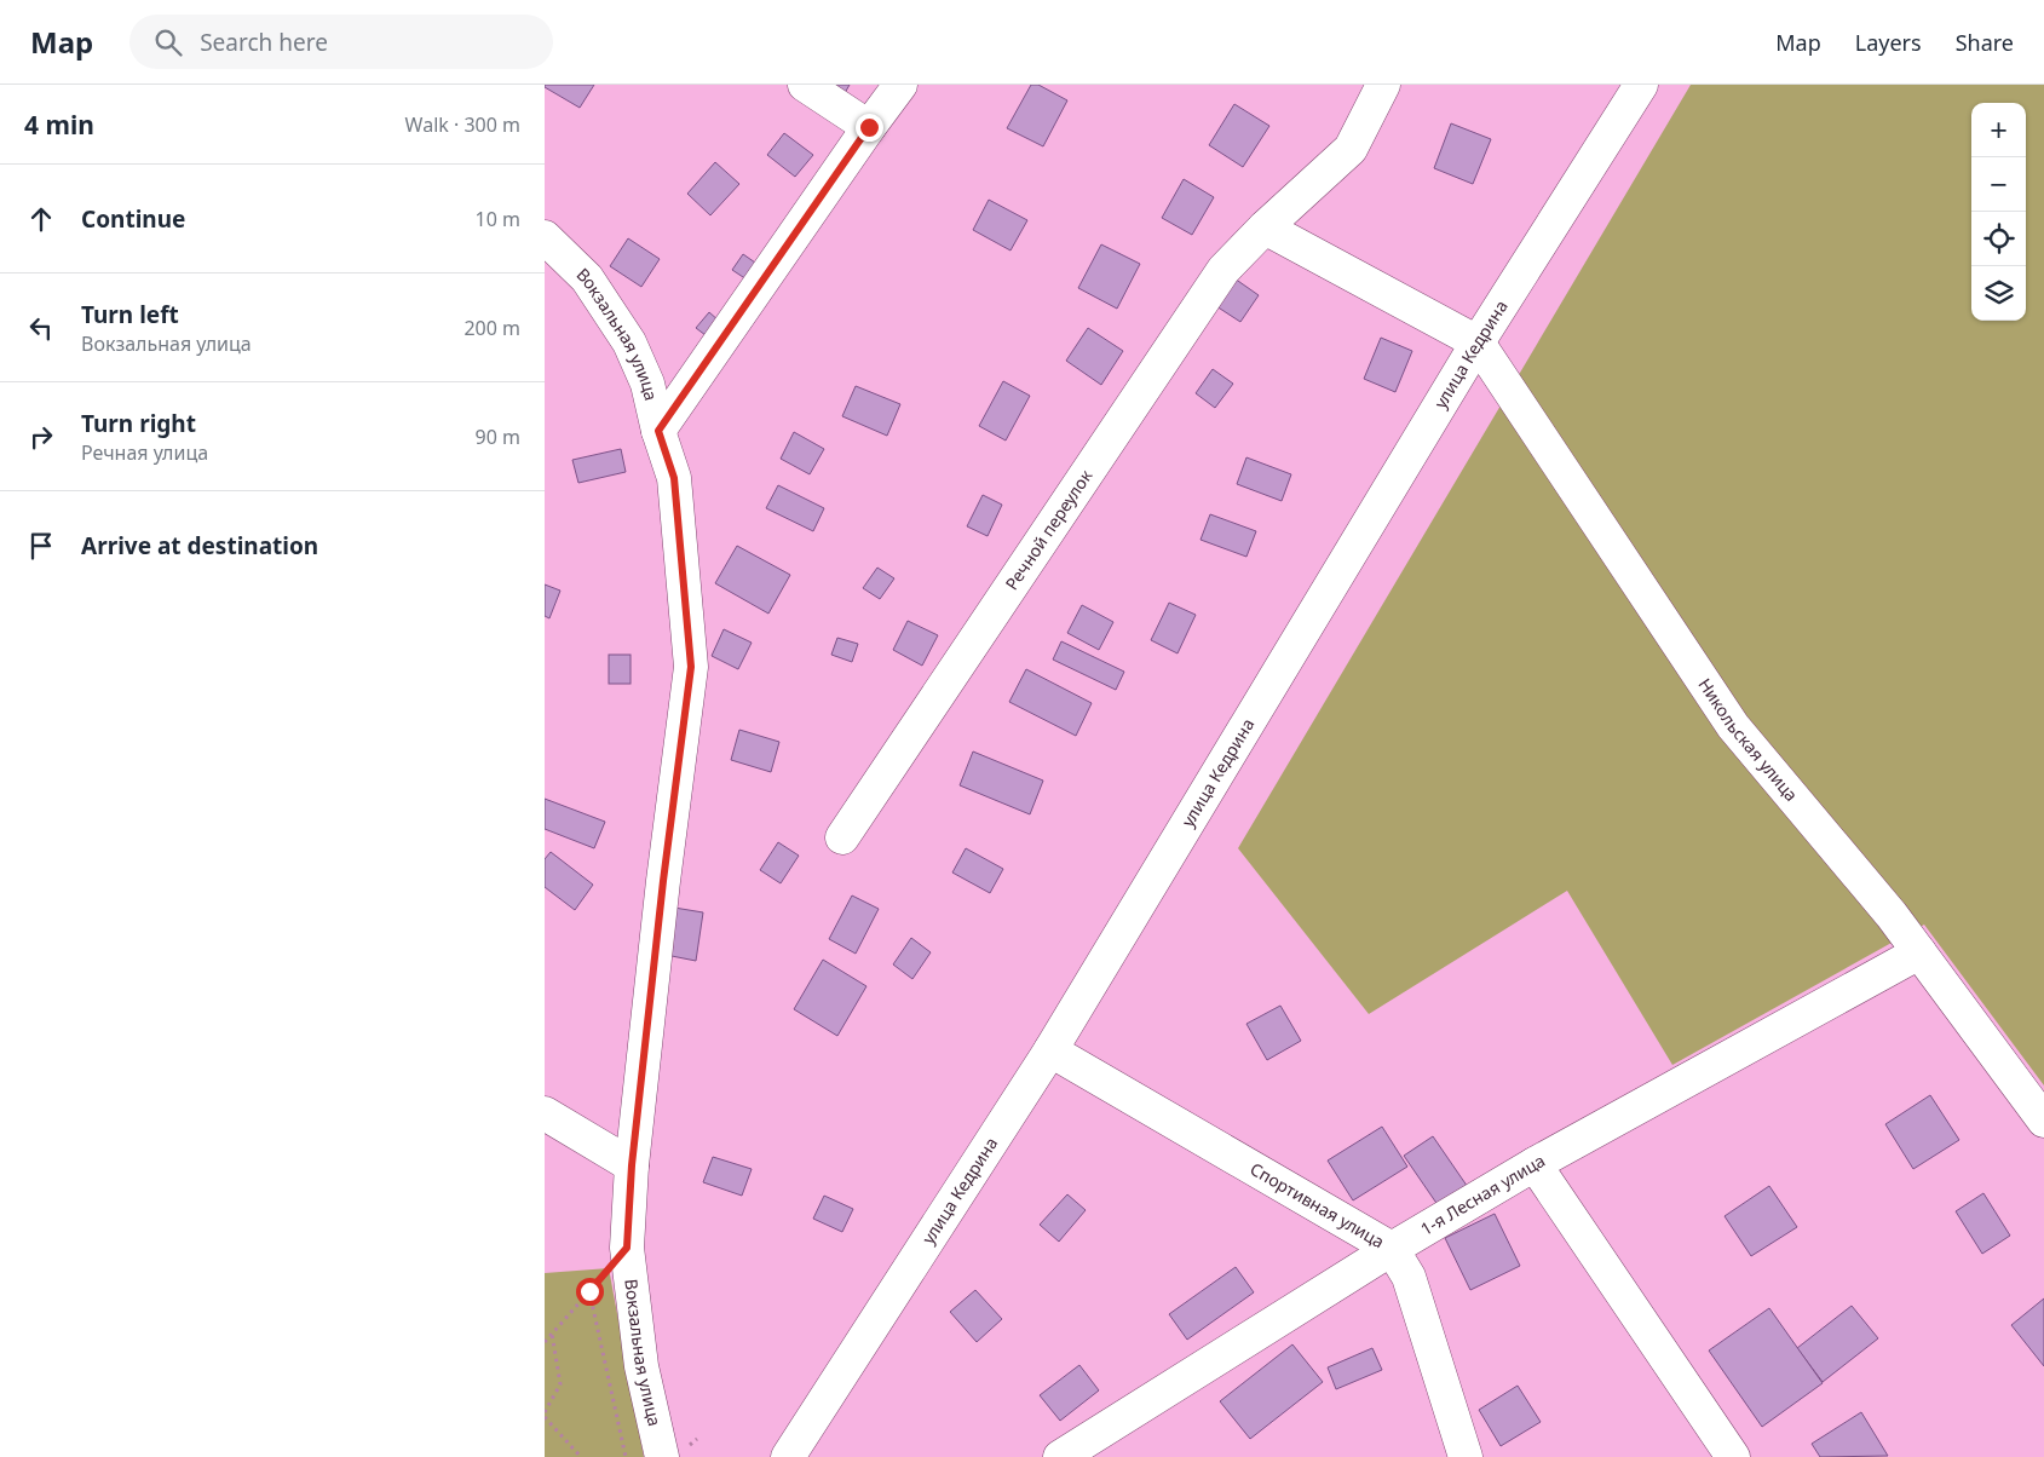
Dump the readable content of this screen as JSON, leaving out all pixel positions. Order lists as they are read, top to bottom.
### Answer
{
  "streets": {
    "street": [
      "Вокзальная улица",
      "улица Кедрина",
      "Речной переулок",
      "Никольская улица",
      "1-я Лесная улица",
      "Спортивная улица"
    ]
  },
  "crossings": [
    ["улица Кедрина", "Никольская улица"],
    ["улица Кедрина", "Спортивная улица"],
    ["Никольская улица", "1-я Лесная улица"],
    ["1-я Лесная улица", "Спортивная улица"]
  ],
  "page": {
    "header": "Map",
    "search": "Search here",
    "nav": ["Map", "Layers", "Share"],
    "heading": ["4 min", "Walk · 300 m"],
    "map_buttons": ["+", "−"],
    "list": [
      ["Continue", "10 m"],
      ["Turn left", "Вокзальная улица", "200 m"],
      ["Turn right", "Речная улица", "90 m"],
      "Arrive at destination"
    ]
  }
}
